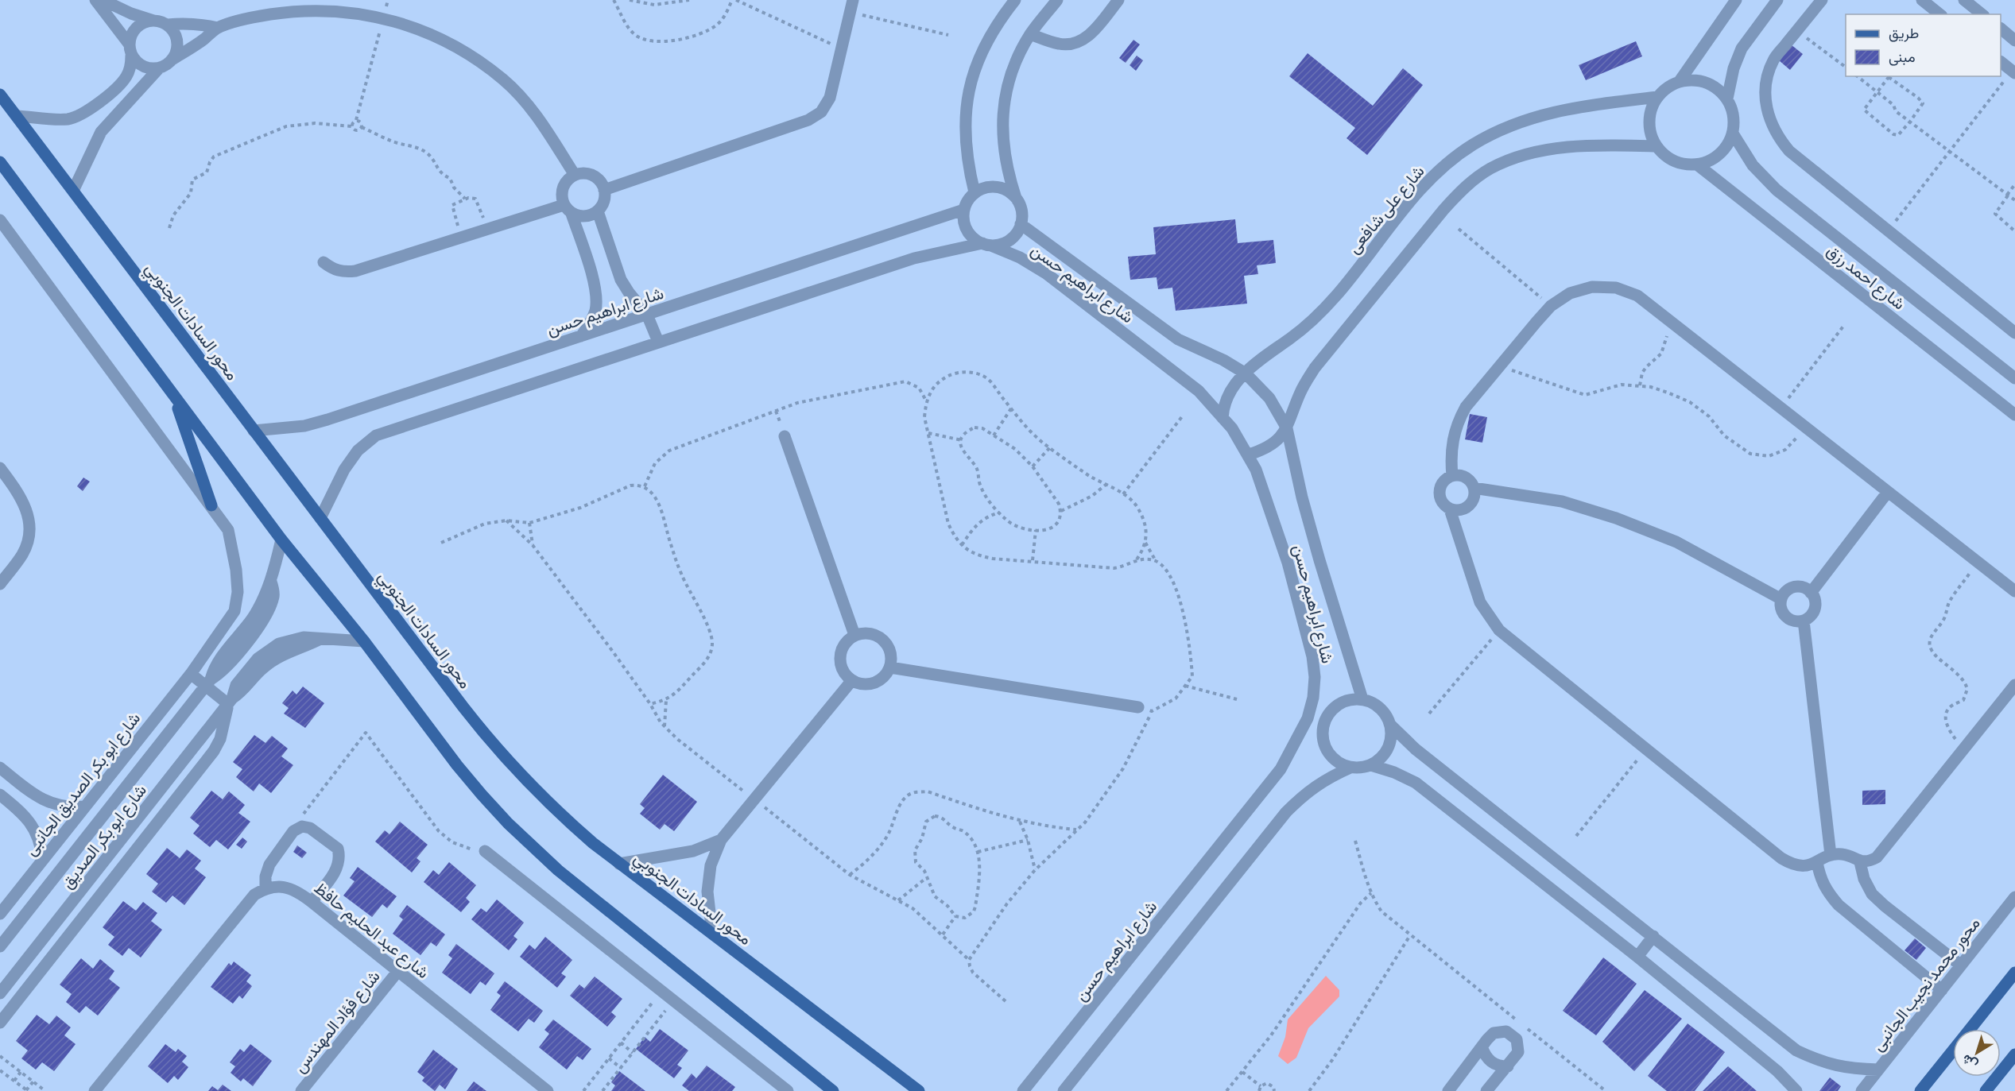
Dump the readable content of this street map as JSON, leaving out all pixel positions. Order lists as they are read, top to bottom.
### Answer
{
  "streets": {
    "main road": ["محور السادات الجنوبي"],
    "street": [
      "شارع على شافعى",
      "شارع احمد رزق",
      "شارع ابراهيم حسن",
      "شارع ابو بكر الصديق الجانبى",
      "شارع ابو بكر الصديق",
      "شارع عبد الحليم حافظ",
      "محور محمد نجيب الجانبى",
      "شارع فؤاد المهندس"
    ]
  },
  "crossings": [
    ["شارع على شافعى", "شارع احمد رزق"],
    ["شارع على شافعى", "شارع ابراهيم حسن"],
    ["شارع ابراهيم حسن", "محور السادات الجنوبي"],
    ["شارع عبد الحليم حافظ", "شارع فؤاد المهندس"]
  ],
  "legend": ["طريق", "مبنى"],
  "north": "bottom left"
}
